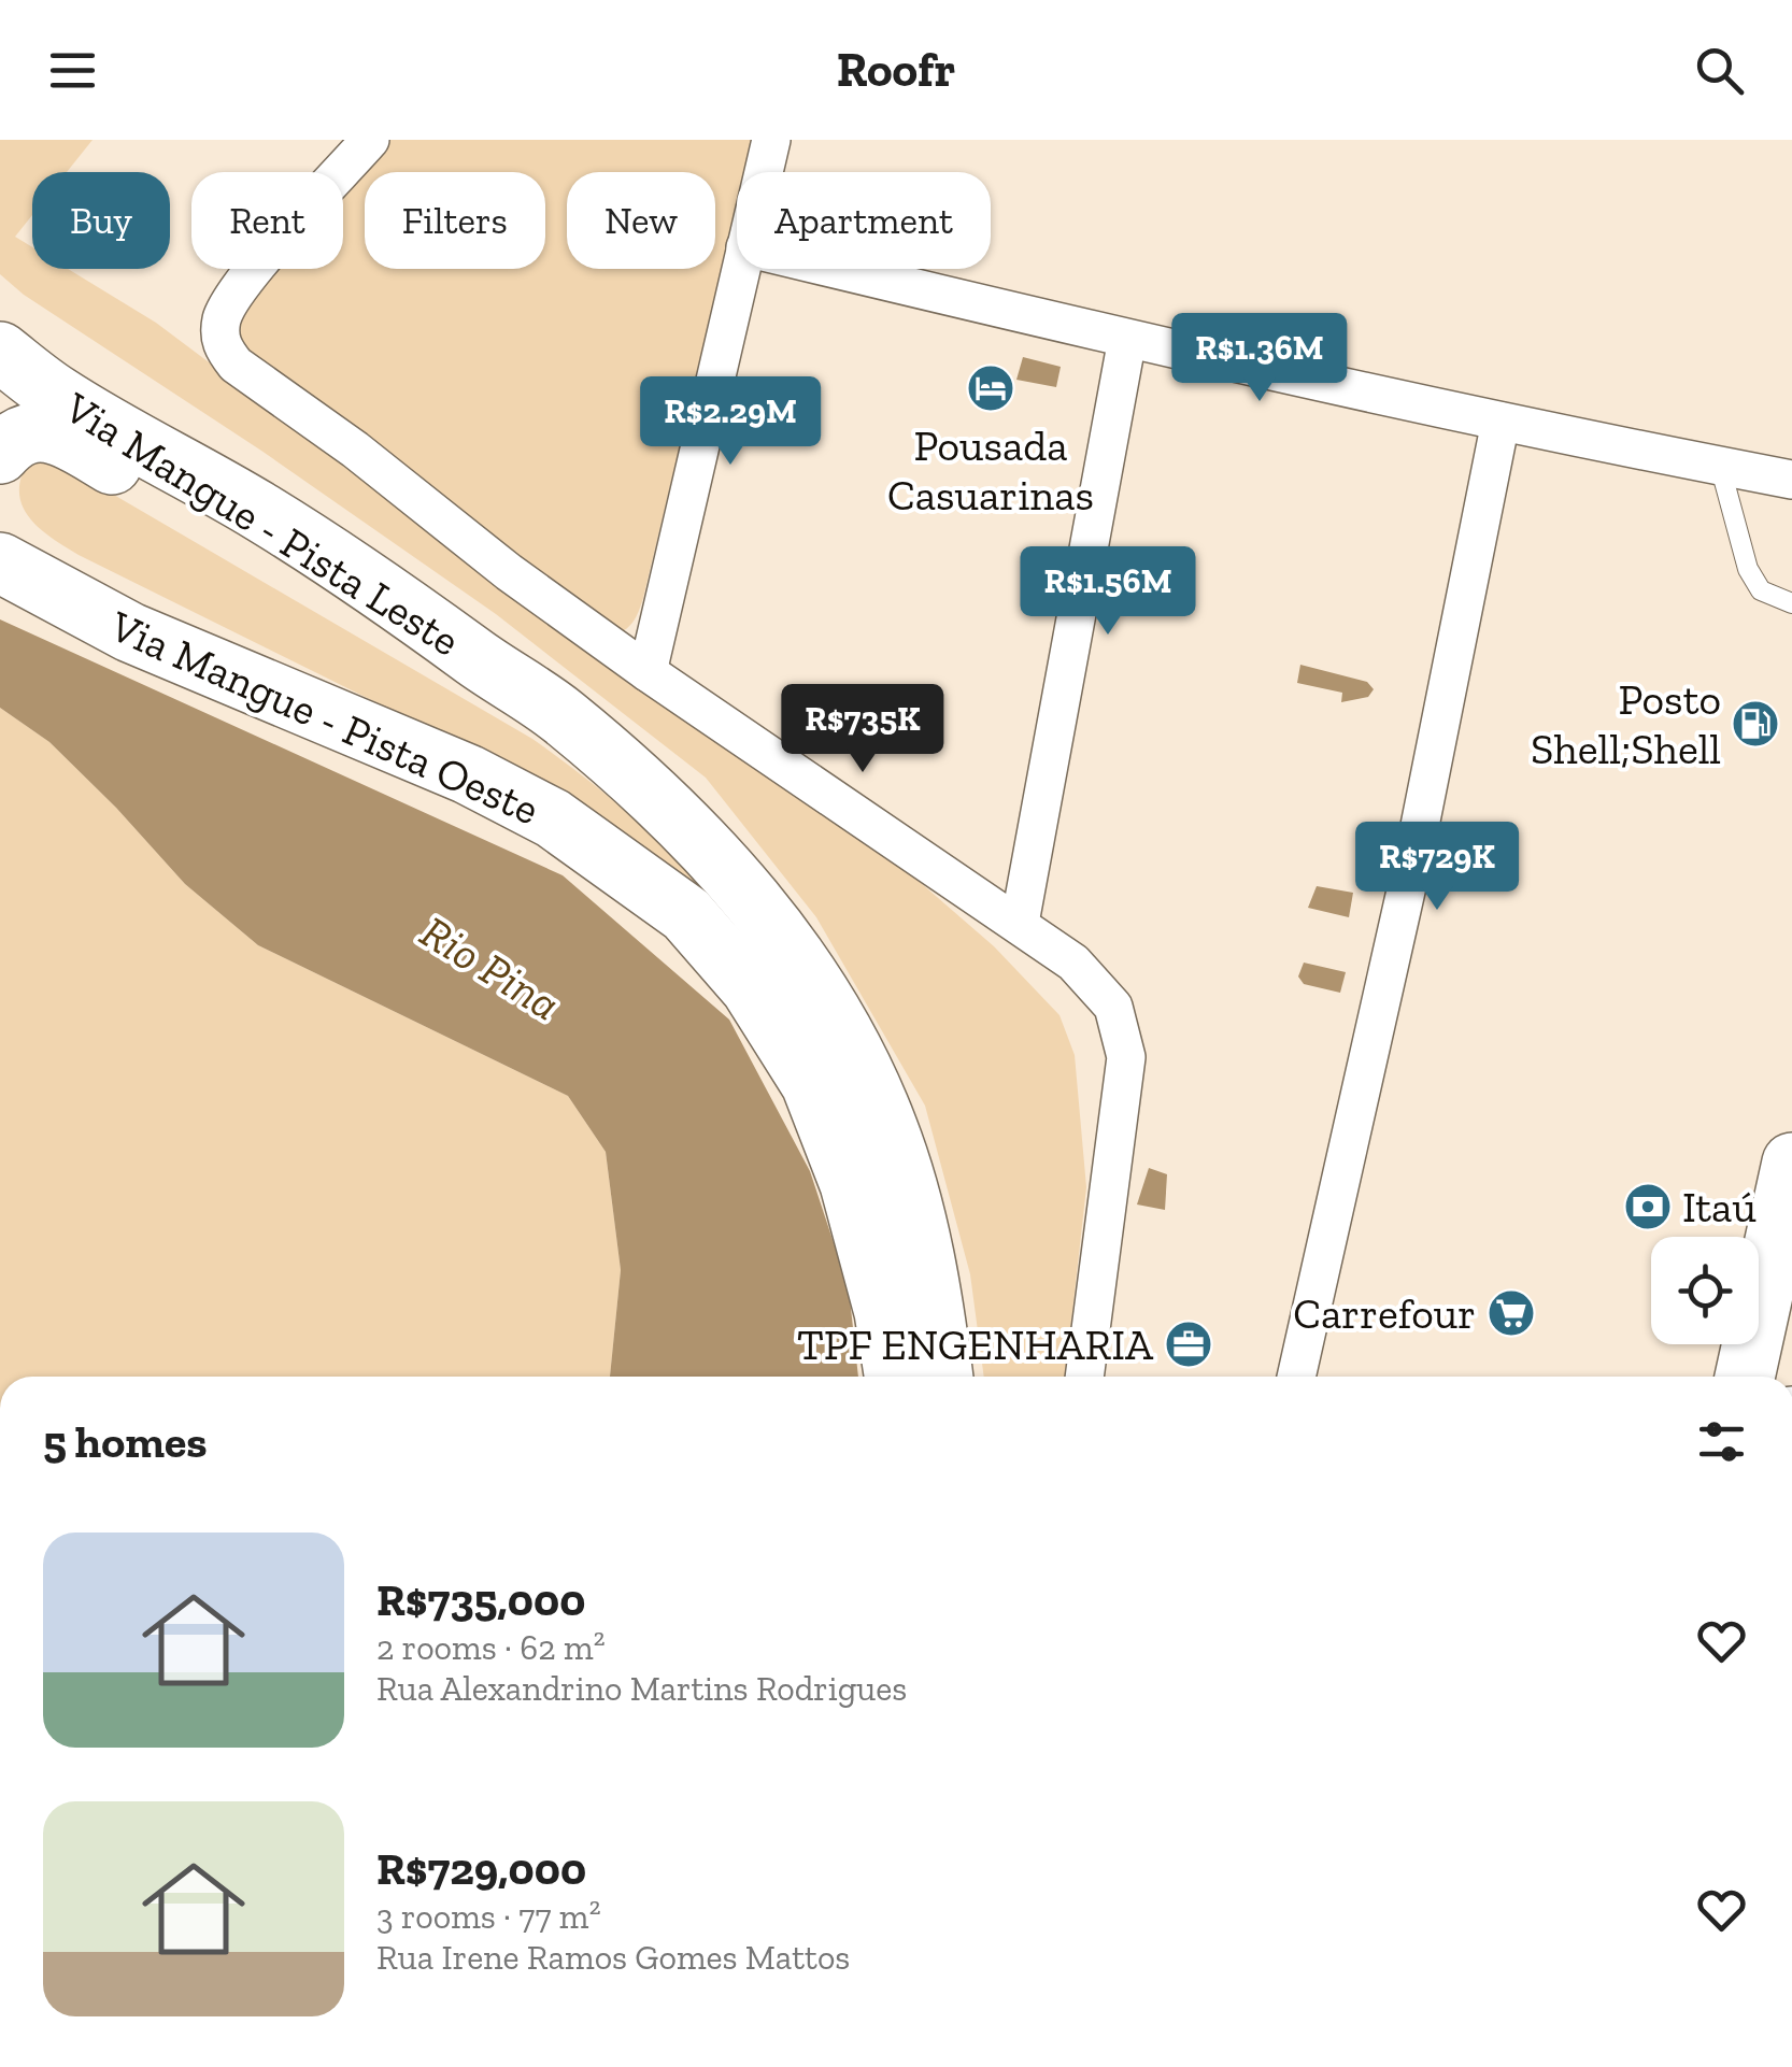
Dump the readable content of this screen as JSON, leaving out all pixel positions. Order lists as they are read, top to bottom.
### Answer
{
  "streets": {
    "main road": ["Via Mangue - Pista Leste", "Via Mangue - Pista Oeste"]
  },
  "water": ["Rio Pina"],
  "places": {
    "hotel": ["Pousada Casuarinas"],
    "fuel station": ["Posto Shell;Shell"],
    "bank": ["Itaú"],
    "supermarket": ["Carrefour"],
    "office": ["TPF ENGENHARIA"]
  },
  "page": {
    "header": "Roofr",
    "chip": [
      "Buy",
      "Rent",
      "Filters",
      "New",
      "Apartment"
    ],
    "price": [
      "R$1.36M",
      "R$2.29M",
      "R$1.56M",
      "R$735K",
      "R$729K"
    ],
    "heading": "5 homes",
    "list": [
      {
        "name": "R$735,000",
        "note": "2 rooms · 62 m² · Rua Alexandrino Martins Rodrigues"
      },
      {
        "name": "R$729,000",
        "note": "3 rooms · 77 m² · Rua Irene Ramos Gomes Mattos"
      }
    ]
  }
}
